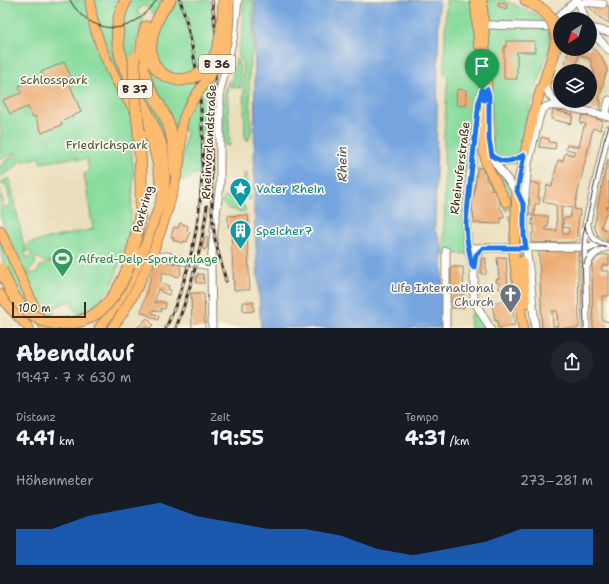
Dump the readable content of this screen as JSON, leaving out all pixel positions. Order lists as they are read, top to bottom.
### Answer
{
  "streets": {
    "highway": ["B 36", "B 37", "Parkring"],
    "main road": ["Rheinuferstraße"],
    "street": ["Rheinvorlandstraße"]
  },
  "crossings": [
    ["B 36", "B 37"],
    ["B 36", "Parkring"],
    ["B 37", "Parkring"]
  ],
  "water": ["Rhein"],
  "parks": ["Schlosspark", "Friedrichspark"],
  "places": {
    "place": ["Vater Rhein"],
    "building": ["Speicher7"],
    "sports": ["Alfred-Delp-Sportanlage"],
    "church": ["Life International Church"]
  },
  "scale_bar": "100 m",
  "north": "bottom left",
  "page": {
    "scale": "100 m",
    "heading": ["Abendlauf", "19:47 · 7 × 630 m"],
    "stats": [
      ["Distanz", "4.41 km"],
      ["Zeit", "19:55"],
      ["Tempo", "4:31 /km"]
    ],
    "chart": ["Höhenmeter", "273–281 m"]
  }
}
